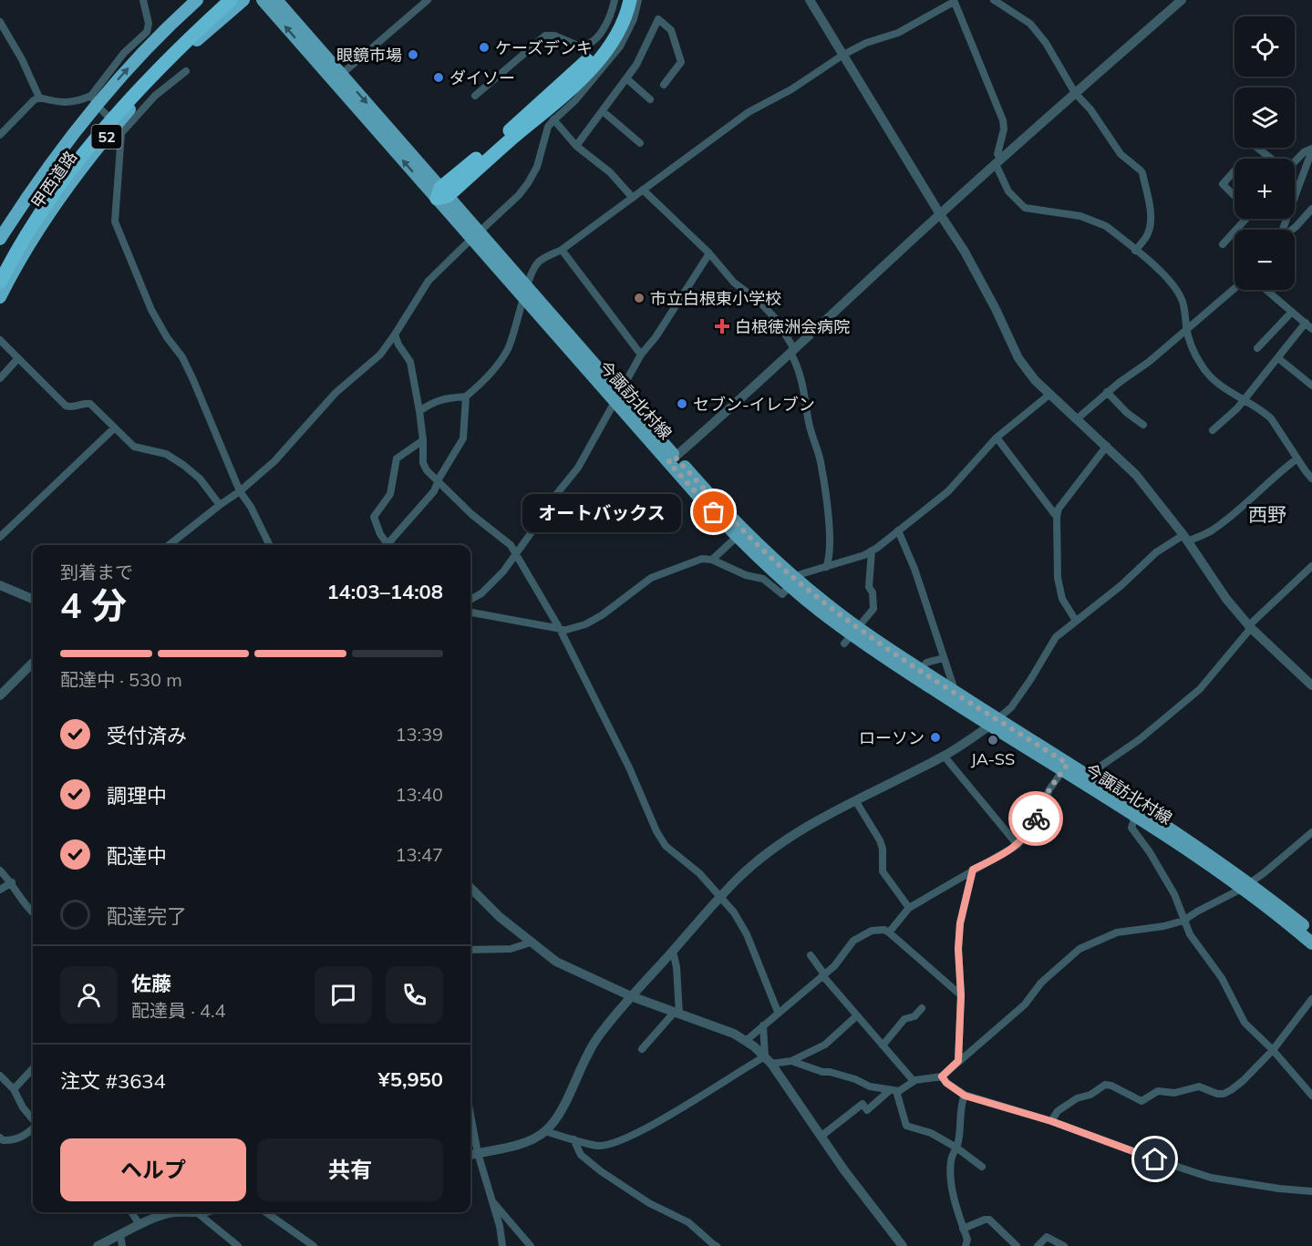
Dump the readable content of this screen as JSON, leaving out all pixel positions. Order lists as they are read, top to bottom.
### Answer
{
  "streets": {
    "highway": ["52", "甲西道路"],
    "main road": ["今諏訪北村線"]
  },
  "districts": ["西野"],
  "places": {
    "other": [
      "ケーズデンキ",
      "眼鏡市場",
      "ダイソー",
      "市立白根東小学校",
      "セブン-イレブン",
      "オートバックス",
      "ローソン",
      "JA-SS"
    ],
    "health": ["白根徳洲会病院"]
  },
  "page": {
    "map_buttons": ["+", "−"],
    "bubble": "オートバックス",
    "heading": ["4 分", "到着まで", "14:03–14:08"],
    "panel": [
      "佐藤",
      "配達員 · 4.4",
      "注文 #3634",
      "¥5,950"
    ],
    "bar": "配達中 · 530 m",
    "list": [
      ["受付済み", "13:39"],
      ["調理中", "13:40"],
      ["配達中", "13:47"],
      "配達完了"
    ],
    "buttons": ["ヘルプ", "共有"]
  }
}
